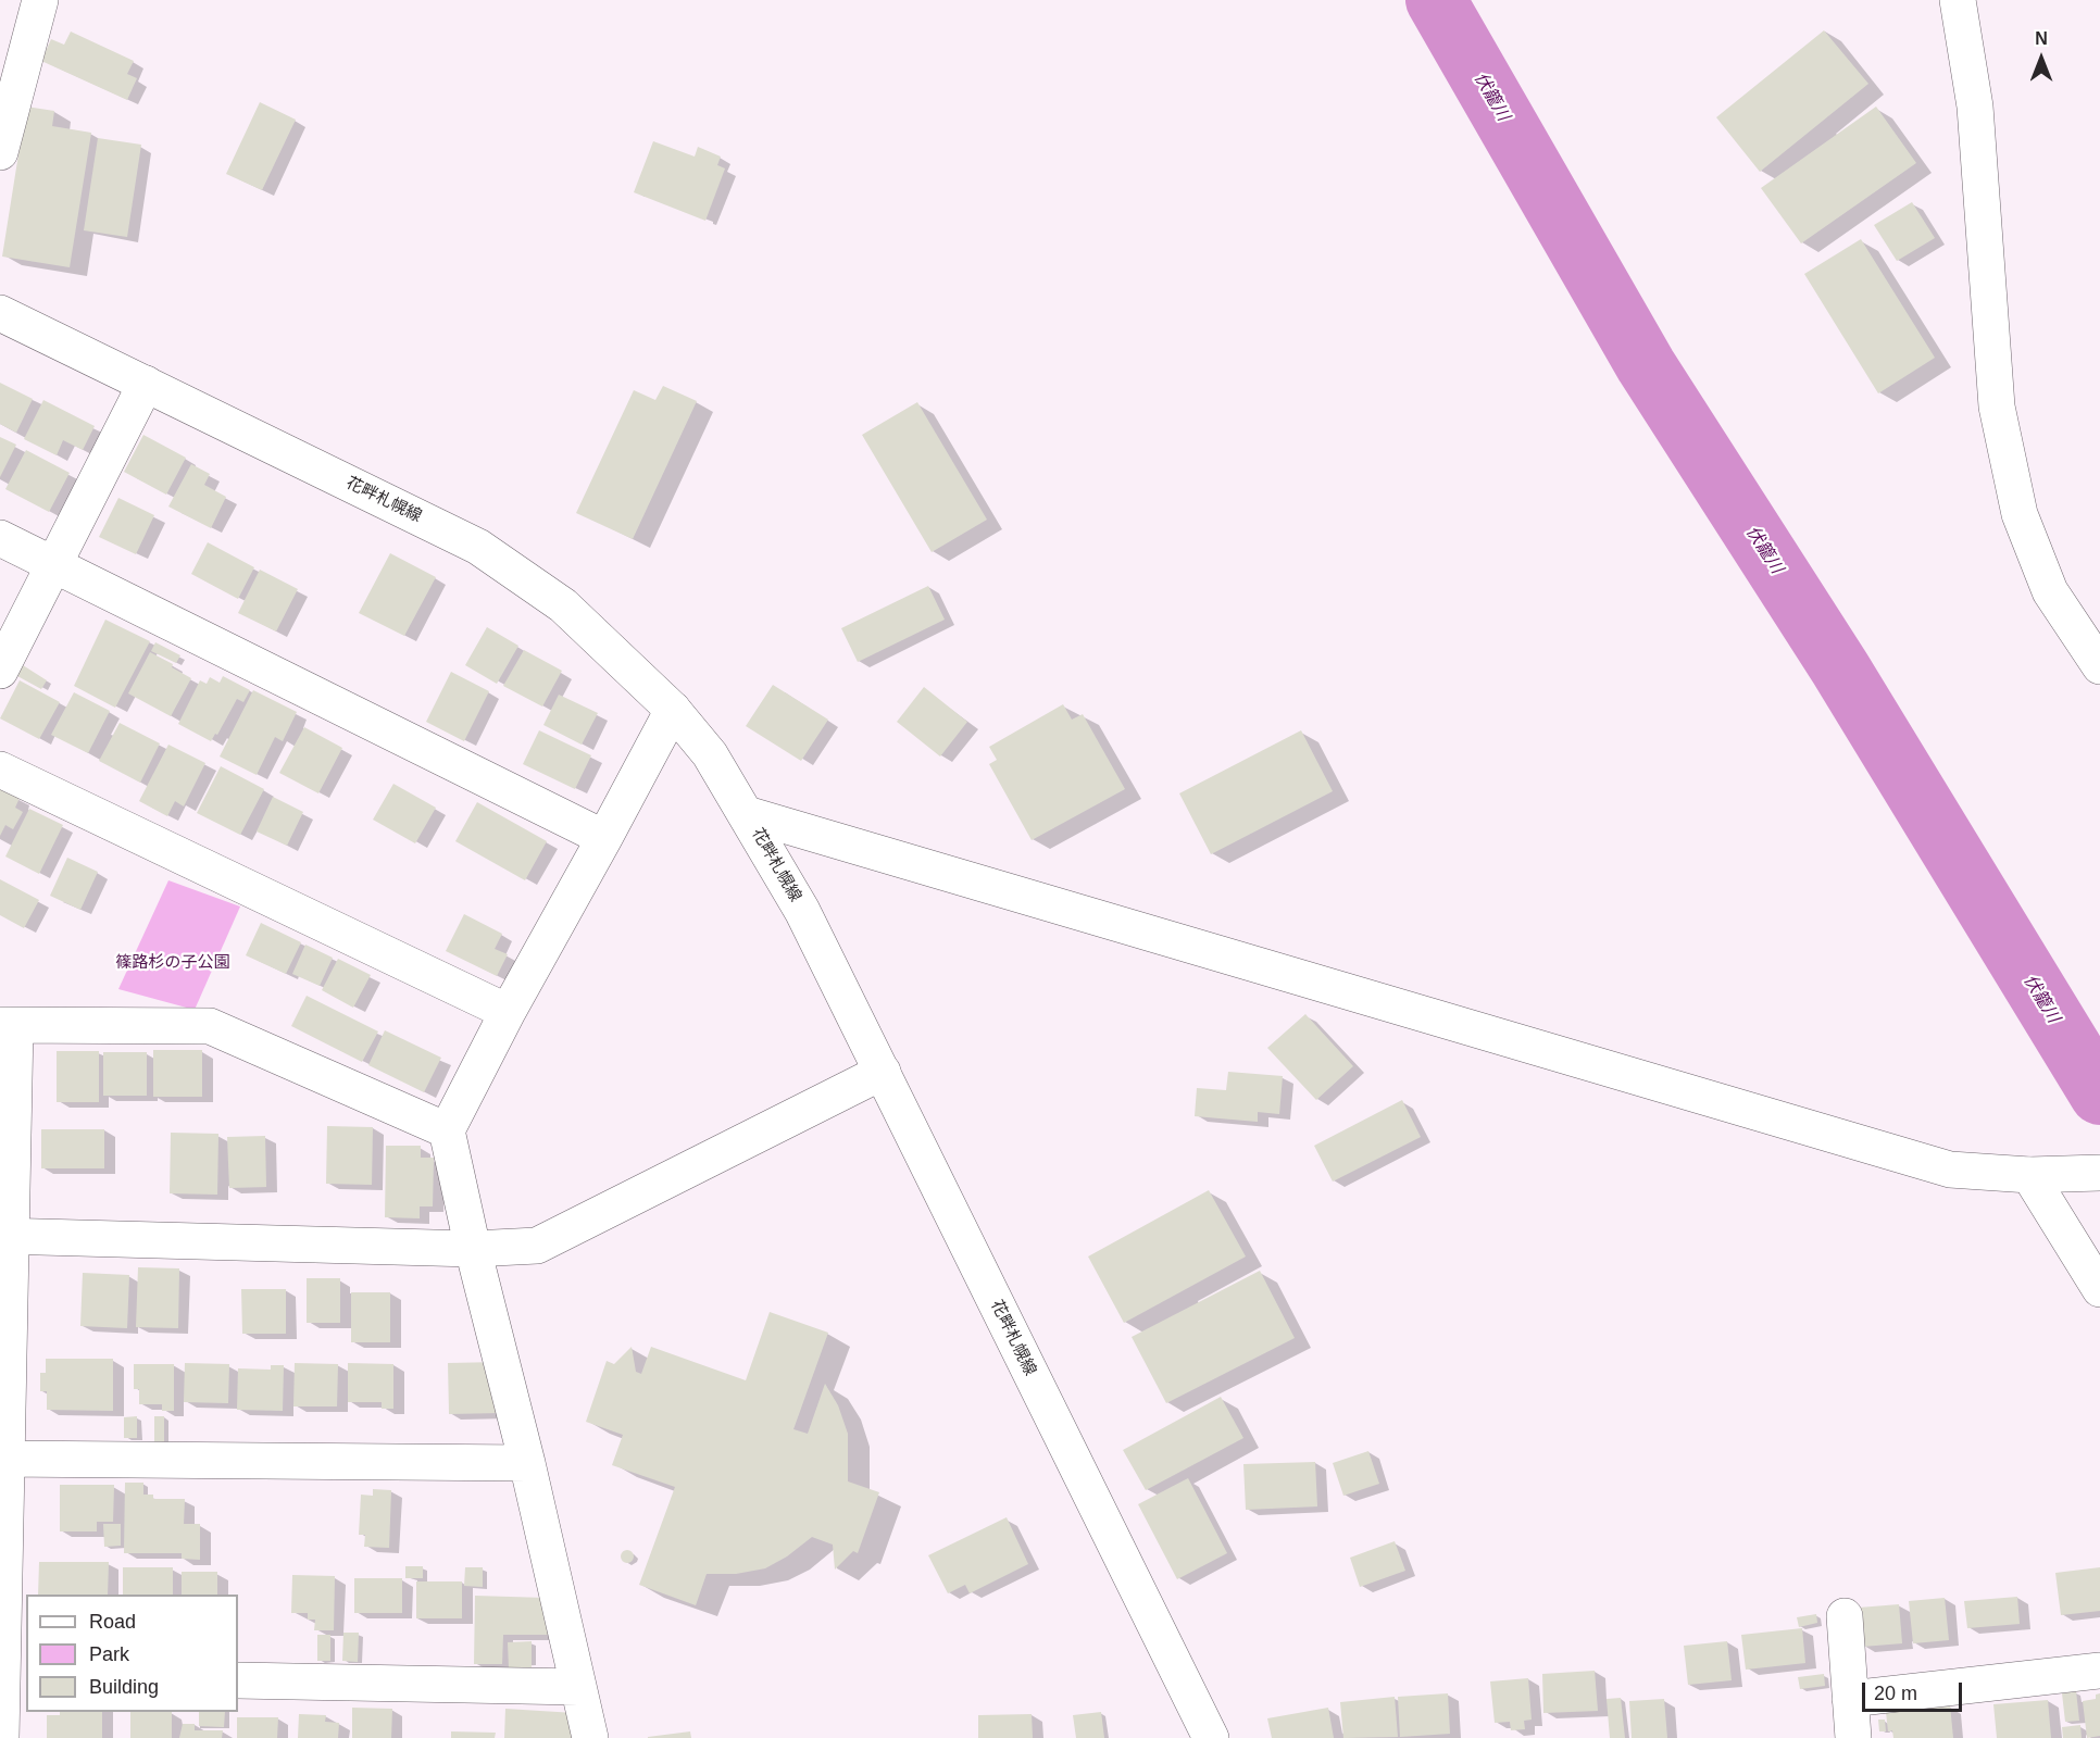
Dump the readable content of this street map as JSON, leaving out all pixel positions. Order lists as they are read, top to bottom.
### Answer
{
  "streets": {
    "street": ["花畔札幌線"]
  },
  "water": ["伏籠川"],
  "parks": ["篠路杉の子公園"],
  "legend": ["Road", "Park", "Building"],
  "scale_bar": "20 m",
  "north": "top"
}
